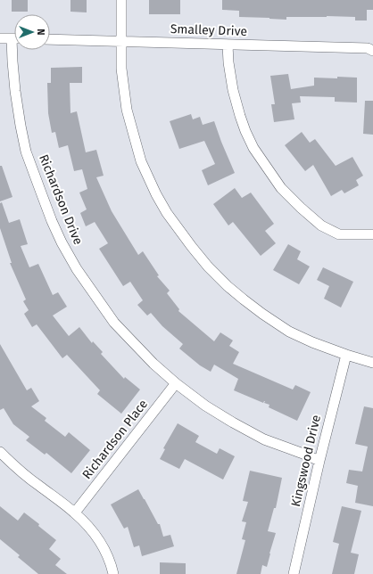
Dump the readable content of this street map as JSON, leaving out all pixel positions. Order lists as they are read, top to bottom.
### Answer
{
  "streets": {
    "street": [
      "Smalley Drive",
      "Richardson Drive",
      "Richardson Place",
      "Kingswood Drive"
    ]
  },
  "crossings": [
    ["Richardson Drive", "Richardson Place"],
    ["Richardson Drive", "Kingswood Drive"]
  ],
  "north": "right"
}
